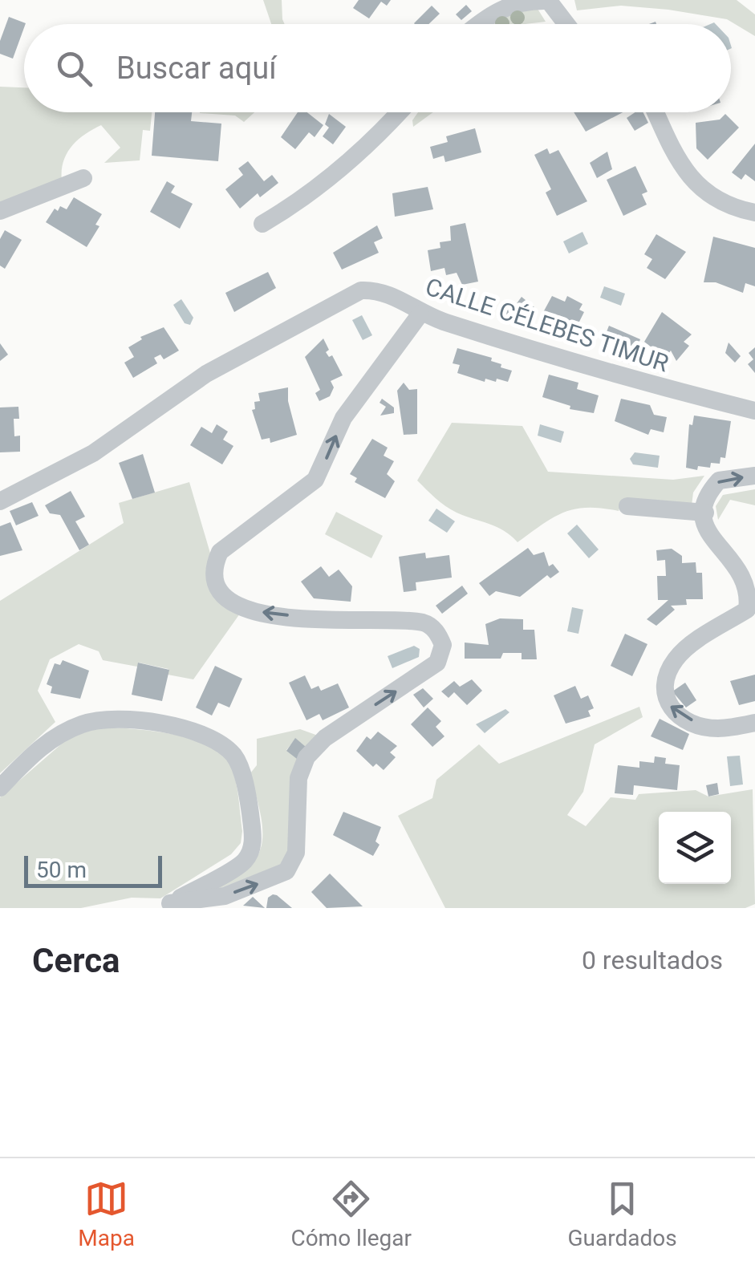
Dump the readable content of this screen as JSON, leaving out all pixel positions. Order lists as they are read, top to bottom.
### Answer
{
  "streets": {
    "street": ["CALLE CÉLEBES TIMUR"]
  },
  "scale_bar": "50 m",
  "page": {
    "search": "Buscar aquí",
    "scale": "50 m",
    "heading": ["Cerca", "0 resultados"],
    "nav": ["Mapa", "Cómo llegar", "Guardados"]
  }
}
